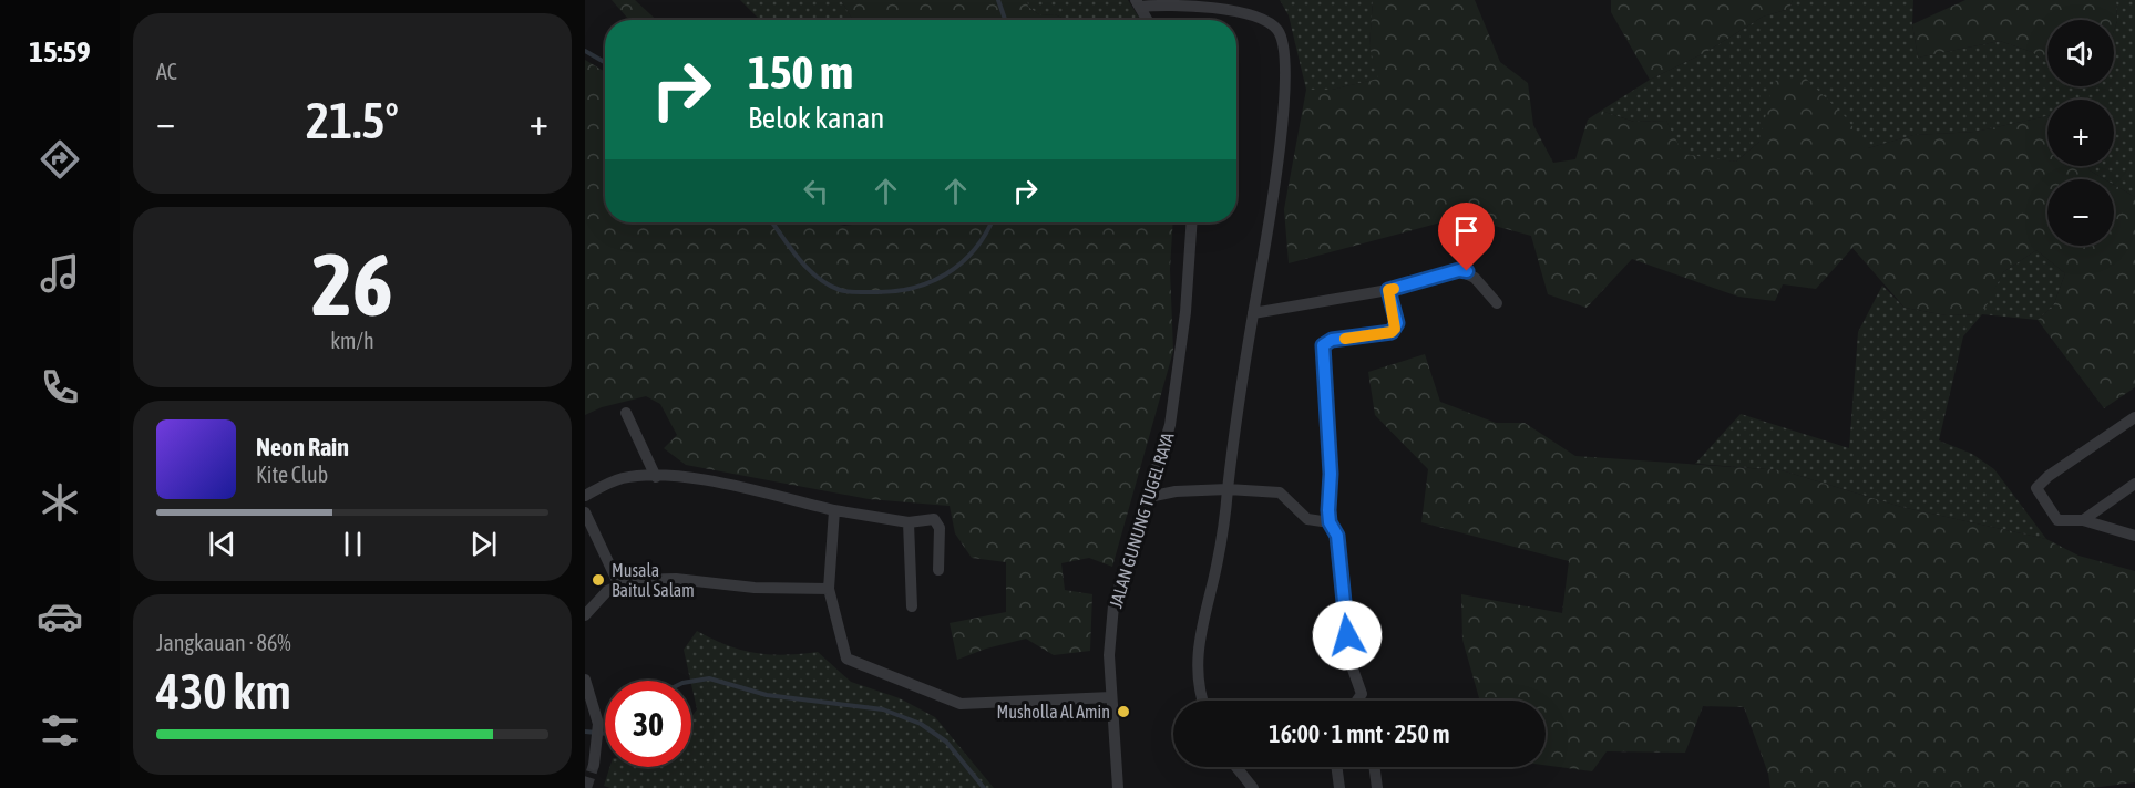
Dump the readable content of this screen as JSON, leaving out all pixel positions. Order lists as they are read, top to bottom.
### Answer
{
  "streets": {
    "street": ["JALAN GUNUNG TUGEL RAYA"]
  },
  "places": ["Musala Baitul Salam", "Musholla Al Amin"],
  "page": {
    "tabs": "15:59",
    "tile": [
      "AC",
      ["26", "km/h"],
      ["Jangkauan · 86%", "430 km"]
    ],
    "map_buttons": ["+", "−"],
    "turn": ["150 m", "Belok kanan"],
    "heat": ["−", "21.5°", "+"],
    "song": ["Neon Rain", "Kite Club"],
    "limit": "30",
    "trip": "16:00 · 1 mnt · 250 m"
  }
}
